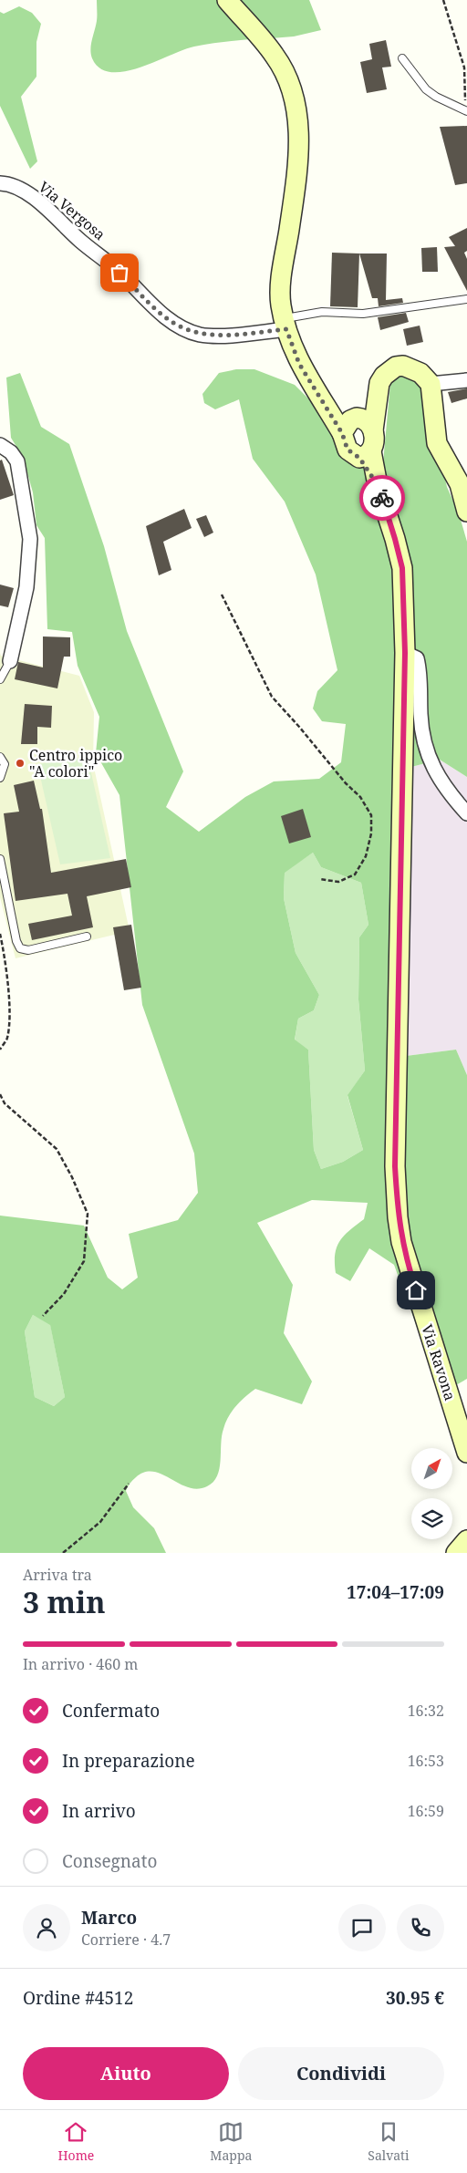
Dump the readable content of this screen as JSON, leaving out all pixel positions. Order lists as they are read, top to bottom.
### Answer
{
  "streets": {
    "street": ["Via Vergosa", "Via Ravona"]
  },
  "places": ["Centro ippico \"A colori\""],
  "north": "top right",
  "page": {
    "heading": ["3 min", "Arriva tra", "17:04–17:09"],
    "panel": [
      "Marco",
      "Corriere · 4.7",
      "Ordine #4512",
      "30.95 €"
    ],
    "bar": "In arrivo · 460 m",
    "list": [
      ["Confermato", "16:32"],
      ["In preparazione", "16:53"],
      ["In arrivo", "16:59"],
      "Consegnato"
    ],
    "buttons": ["Aiuto", "Condividi"],
    "tabs": ["Home", "Mappa", "Salvati"]
  }
}
